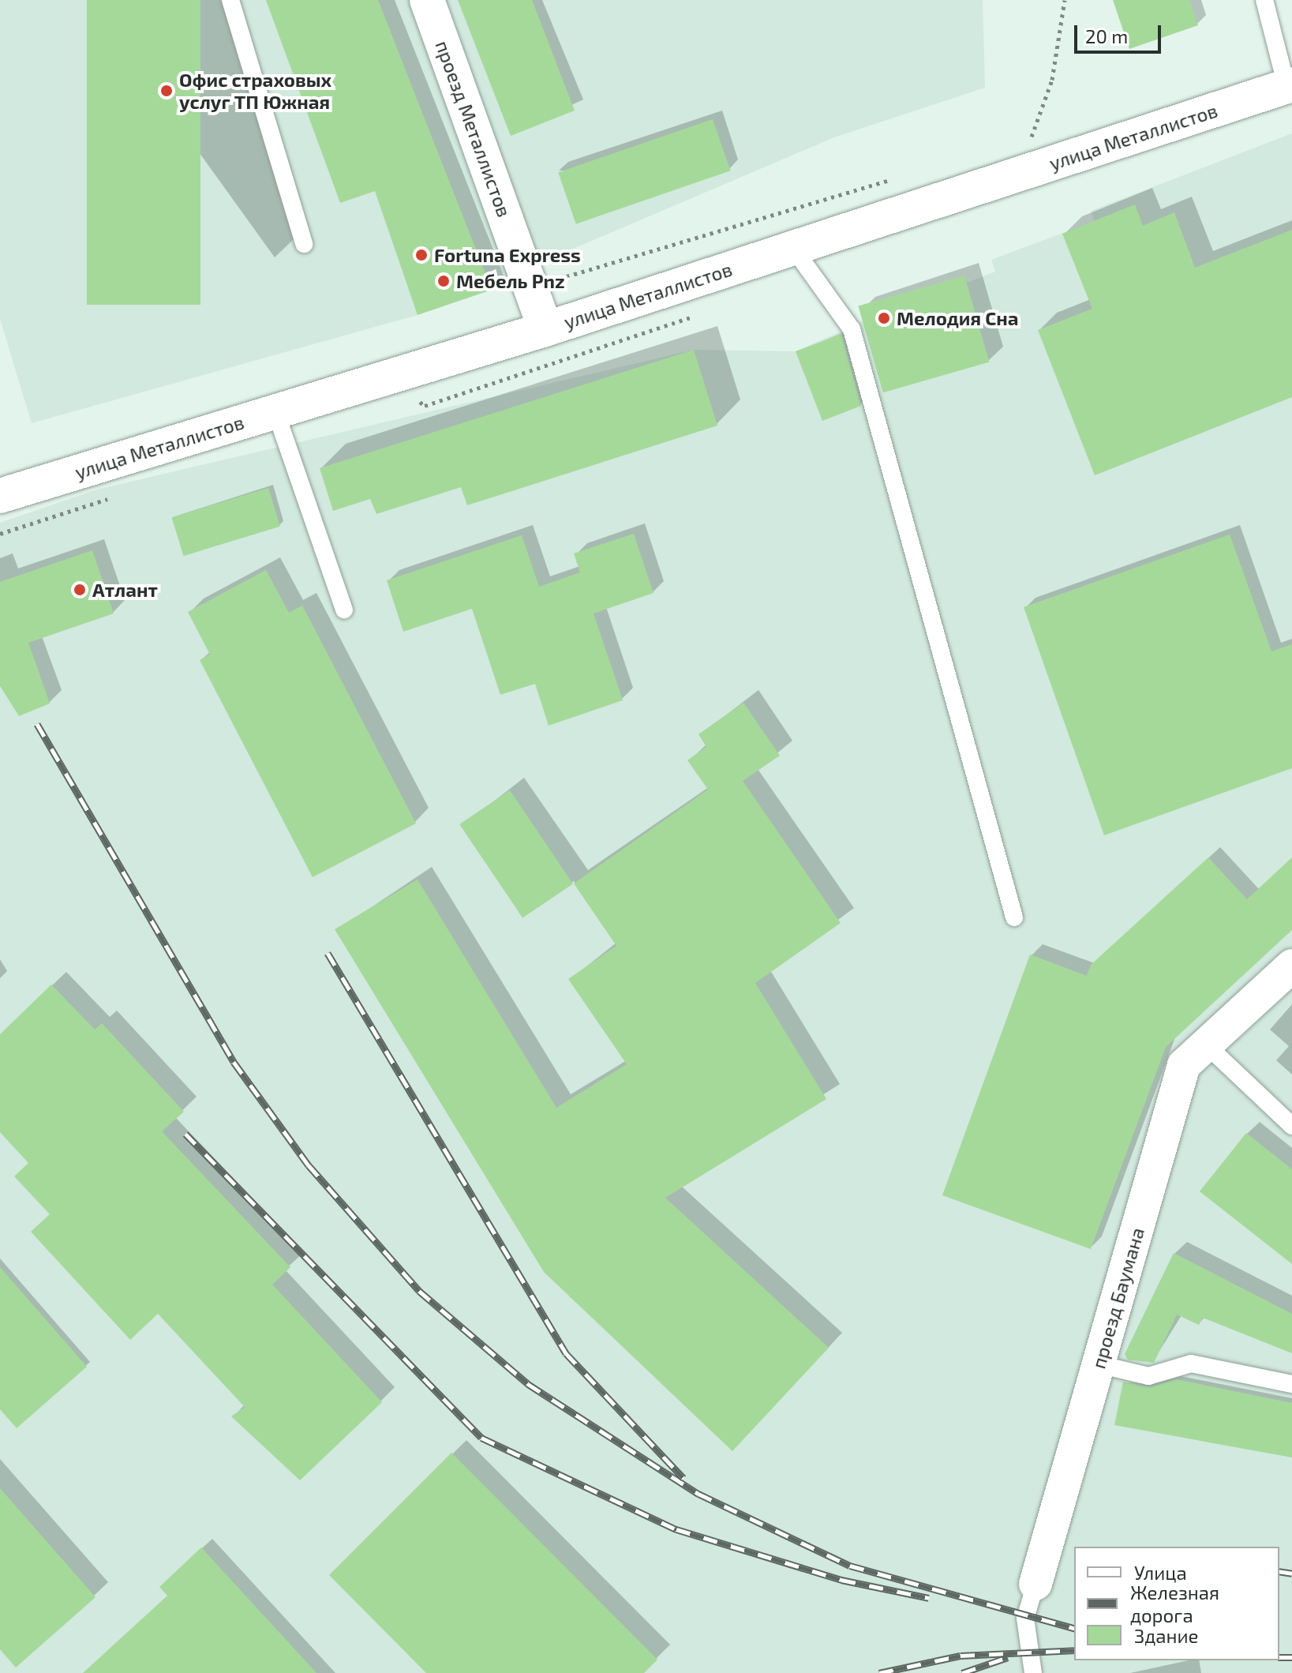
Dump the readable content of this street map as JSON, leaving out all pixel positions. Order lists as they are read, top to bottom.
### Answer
{
  "streets": {
    "street": ["проезд Металлистов", "улица Металлистов", "проезд Баумана"]
  },
  "crossings": [
    ["проезд Металлистов", "улица Металлистов"]
  ],
  "places": [
    "Офис страховых услуг ТП Южная",
    "Fortuna Express",
    "Мебель Pnz",
    "Мелодия Сна",
    "Атлант"
  ],
  "legend": ["Улица", "Железная дорога", "Здание"],
  "scale_bar": "20 m"
}
